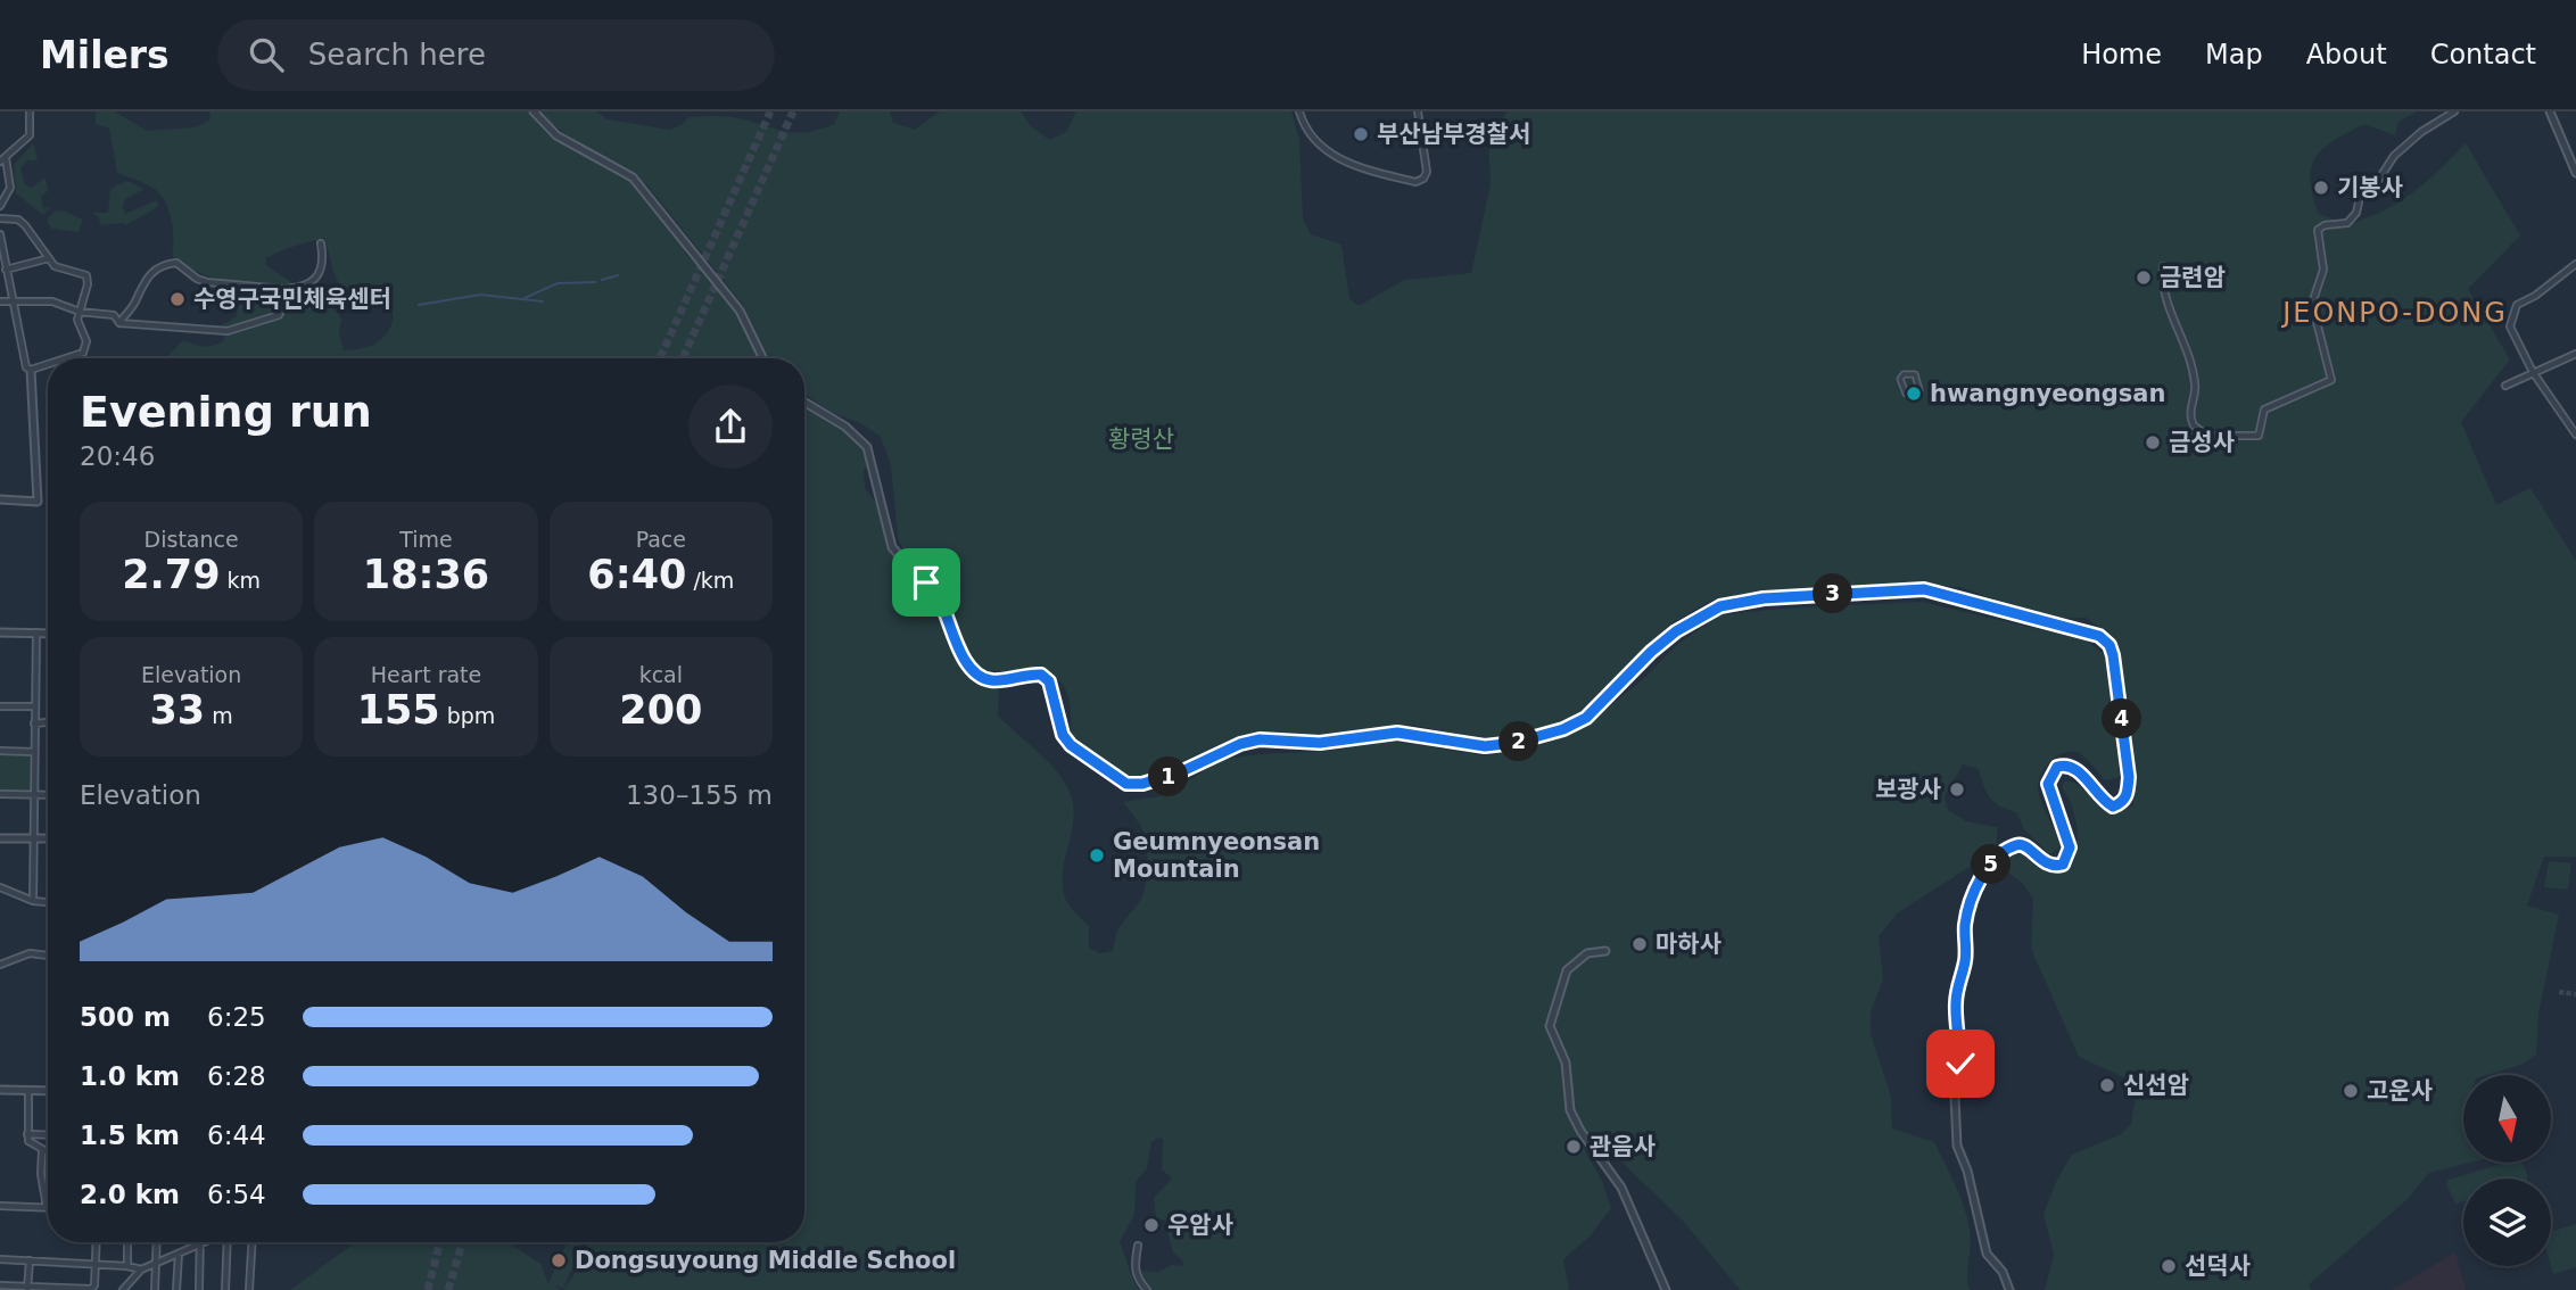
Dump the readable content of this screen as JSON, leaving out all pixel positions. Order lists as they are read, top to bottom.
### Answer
{
  "districts": ["JEONPO-DONG"],
  "parks": ["황령산"],
  "places": [
    "부산남부경찰서",
    "기봉사",
    "금련암",
    "수영구국민체육센터",
    "hwangnyeongsan",
    "금성사",
    "보광사",
    "Geumnyeonsan Mountain",
    "마하사",
    "신선암",
    "고운사",
    "관음사",
    "우암사",
    "Dongsuyoung Middle School",
    "선덕사"
  ],
  "north": "bottom",
  "page": {
    "header": "Milers",
    "search": "Search here",
    "nav": [
      "Home",
      "Map",
      "About",
      "Contact"
    ],
    "heading": ["Evening run", "20:46"],
    "stats": [
      ["Distance", "2.79 km"],
      ["Time", "18:36"],
      ["Pace", "6:40 /km"],
      ["Elevation", "33 m"],
      ["Heart rate", "155 bpm"],
      ["kcal", "200"]
    ],
    "pins": [
      "3",
      "4",
      "2",
      "1",
      "5"
    ],
    "chart": ["Elevation", "130–155 m"],
    "list": [
      {
        "name": "500 m",
        "note": "6:25"
      },
      {
        "name": "1.0 km",
        "note": "6:28"
      },
      {
        "name": "1.5 km",
        "note": "6:44"
      },
      {
        "name": "2.0 km",
        "note": "6:54"
      }
    ]
  }
}
